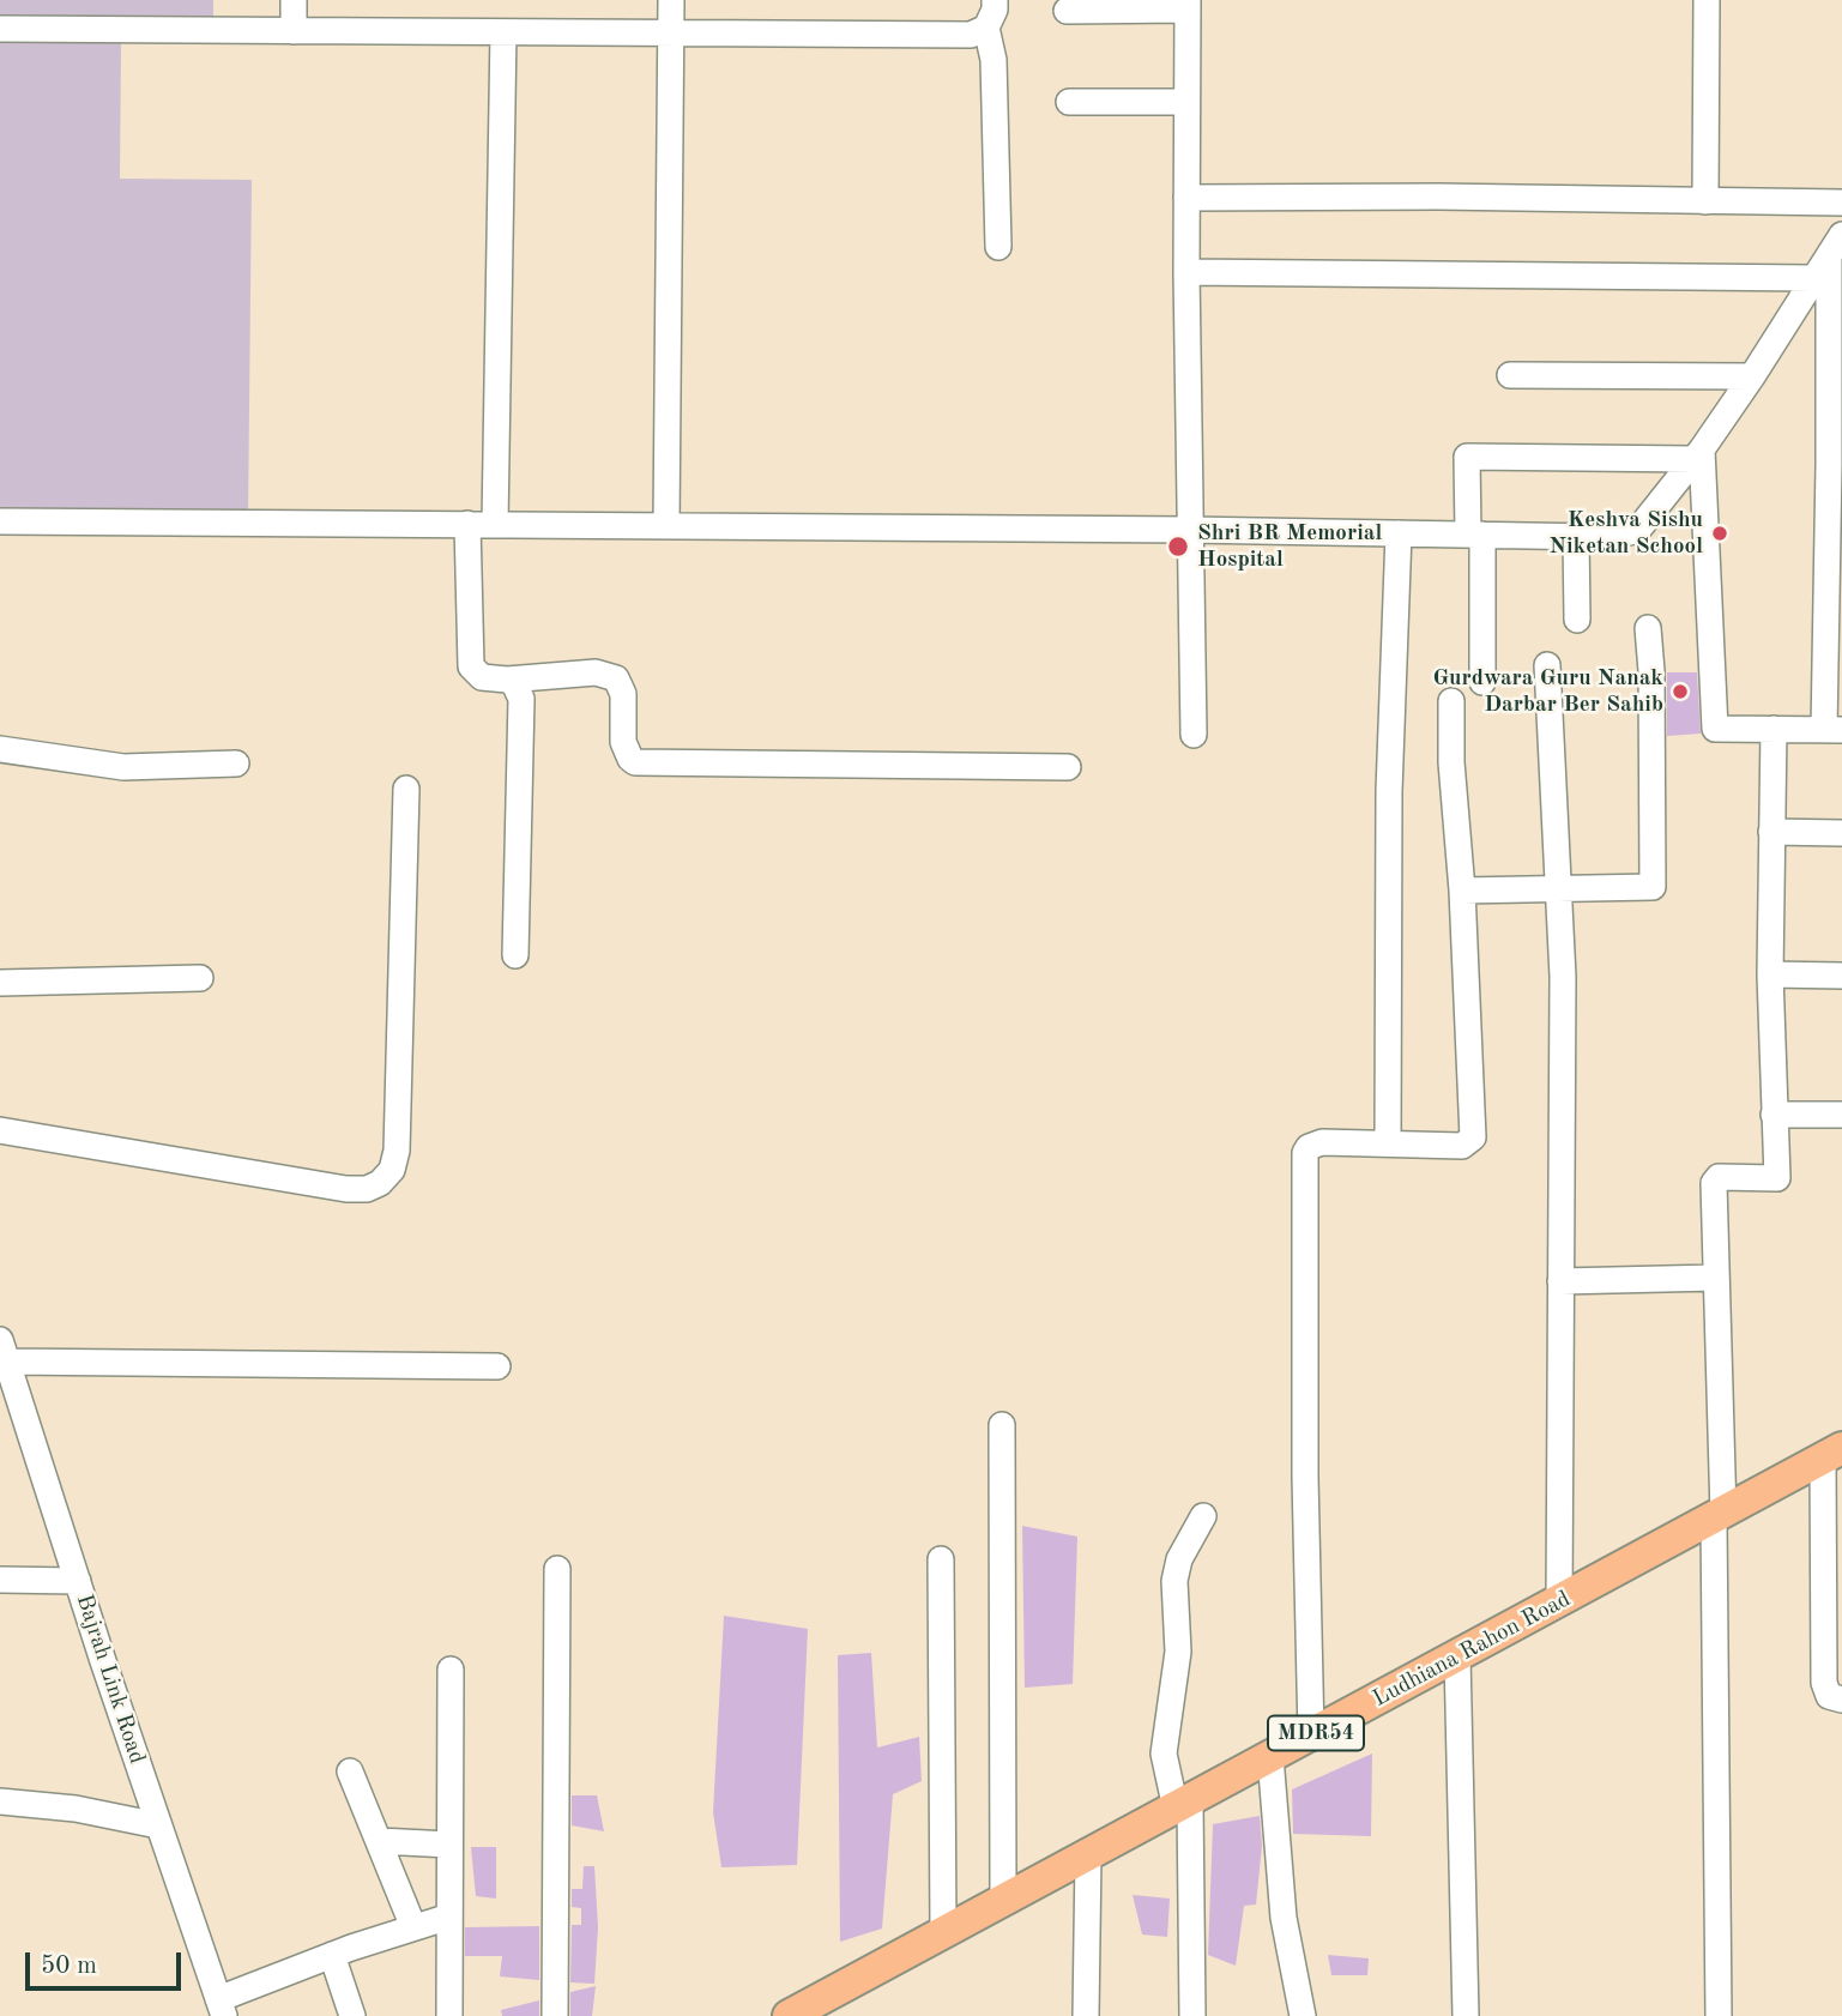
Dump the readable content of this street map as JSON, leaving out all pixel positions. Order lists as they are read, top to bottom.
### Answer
{
  "streets": {
    "main road": ["Ludhiana Rahon Road", "MDR54"],
    "street": ["Bajrah Link Road"]
  },
  "places": ["Keshva Sishu Niketan School", "Shri BR Memorial Hospital", "Gurdwara Guru Nanak Darbar Ber Sahib"],
  "scale_bar": "50 m"
}
